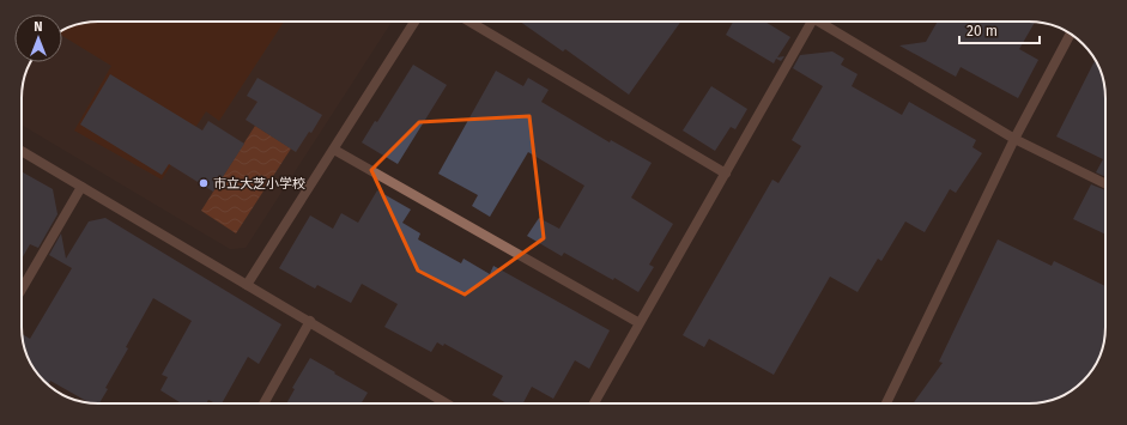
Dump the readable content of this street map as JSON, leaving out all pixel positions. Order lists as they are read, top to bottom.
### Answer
{
  "places": ["市立大芝小学校"],
  "scale_bar": "20 m",
  "north": "top"
}
